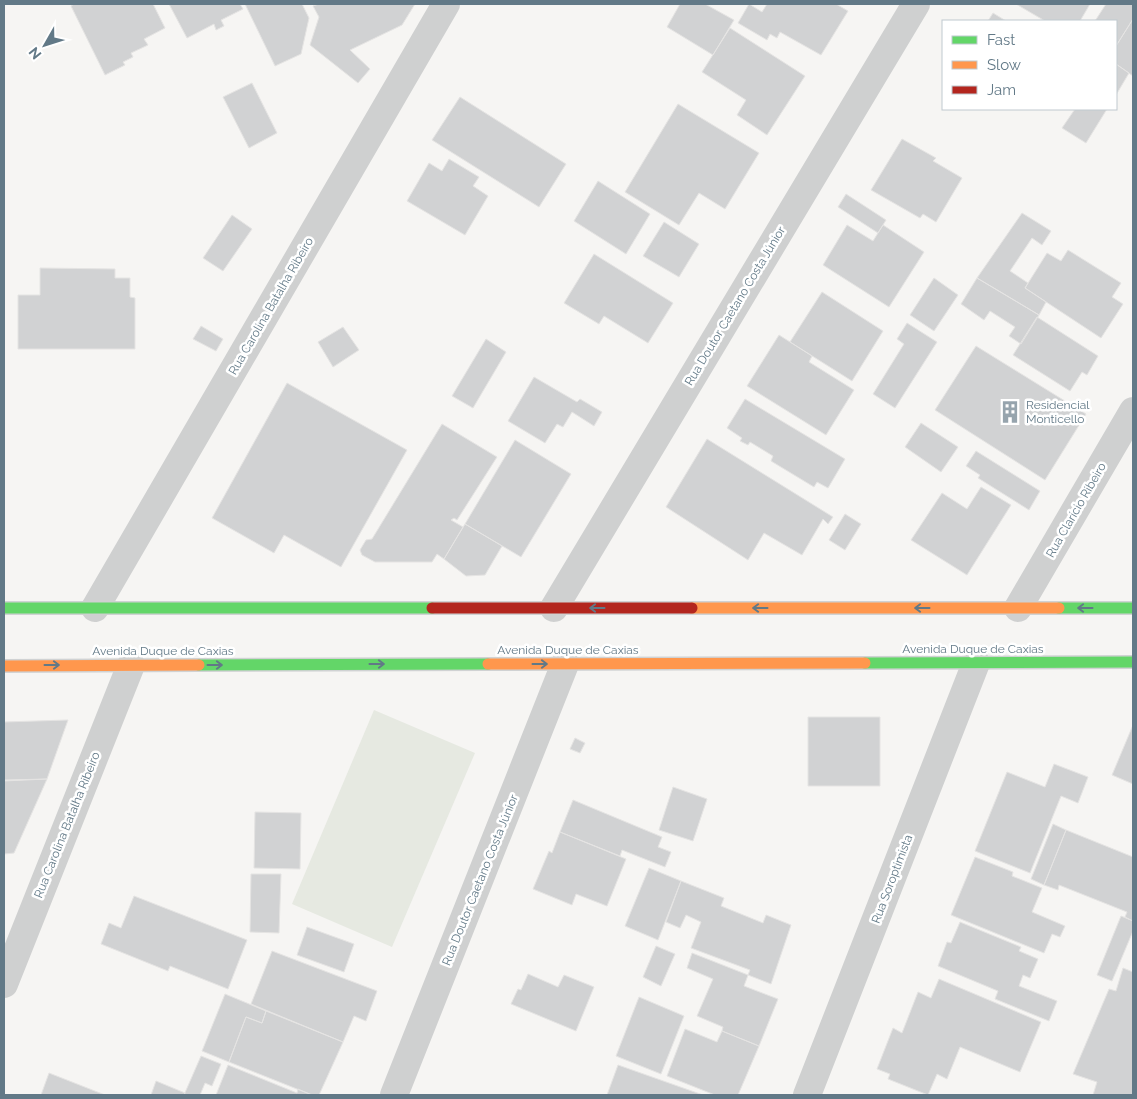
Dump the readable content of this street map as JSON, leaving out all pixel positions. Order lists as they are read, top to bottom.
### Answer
{
  "streets": {
    "main road": ["Avenida Duque de Caxias"],
    "street": [
      "Rua Carolina Batalha Ribeiro",
      "Rua Doutor Caetano Costa Júnior",
      "Rua Clarício Ribeiro",
      "Rua Soroptimista"
    ]
  },
  "crossings": [
    ["Rua Carolina Batalha Ribeiro", "Avenida Duque de Caxias"],
    ["Rua Doutor Caetano Costa Júnior", "Avenida Duque de Caxias"],
    ["Avenida Duque de Caxias", "Rua Soroptimista"]
  ],
  "places": {
    "building": ["Residencial Monticello"]
  },
  "legend": ["Fast", "Slow", "Jam"],
  "north": "bottom left"
}
